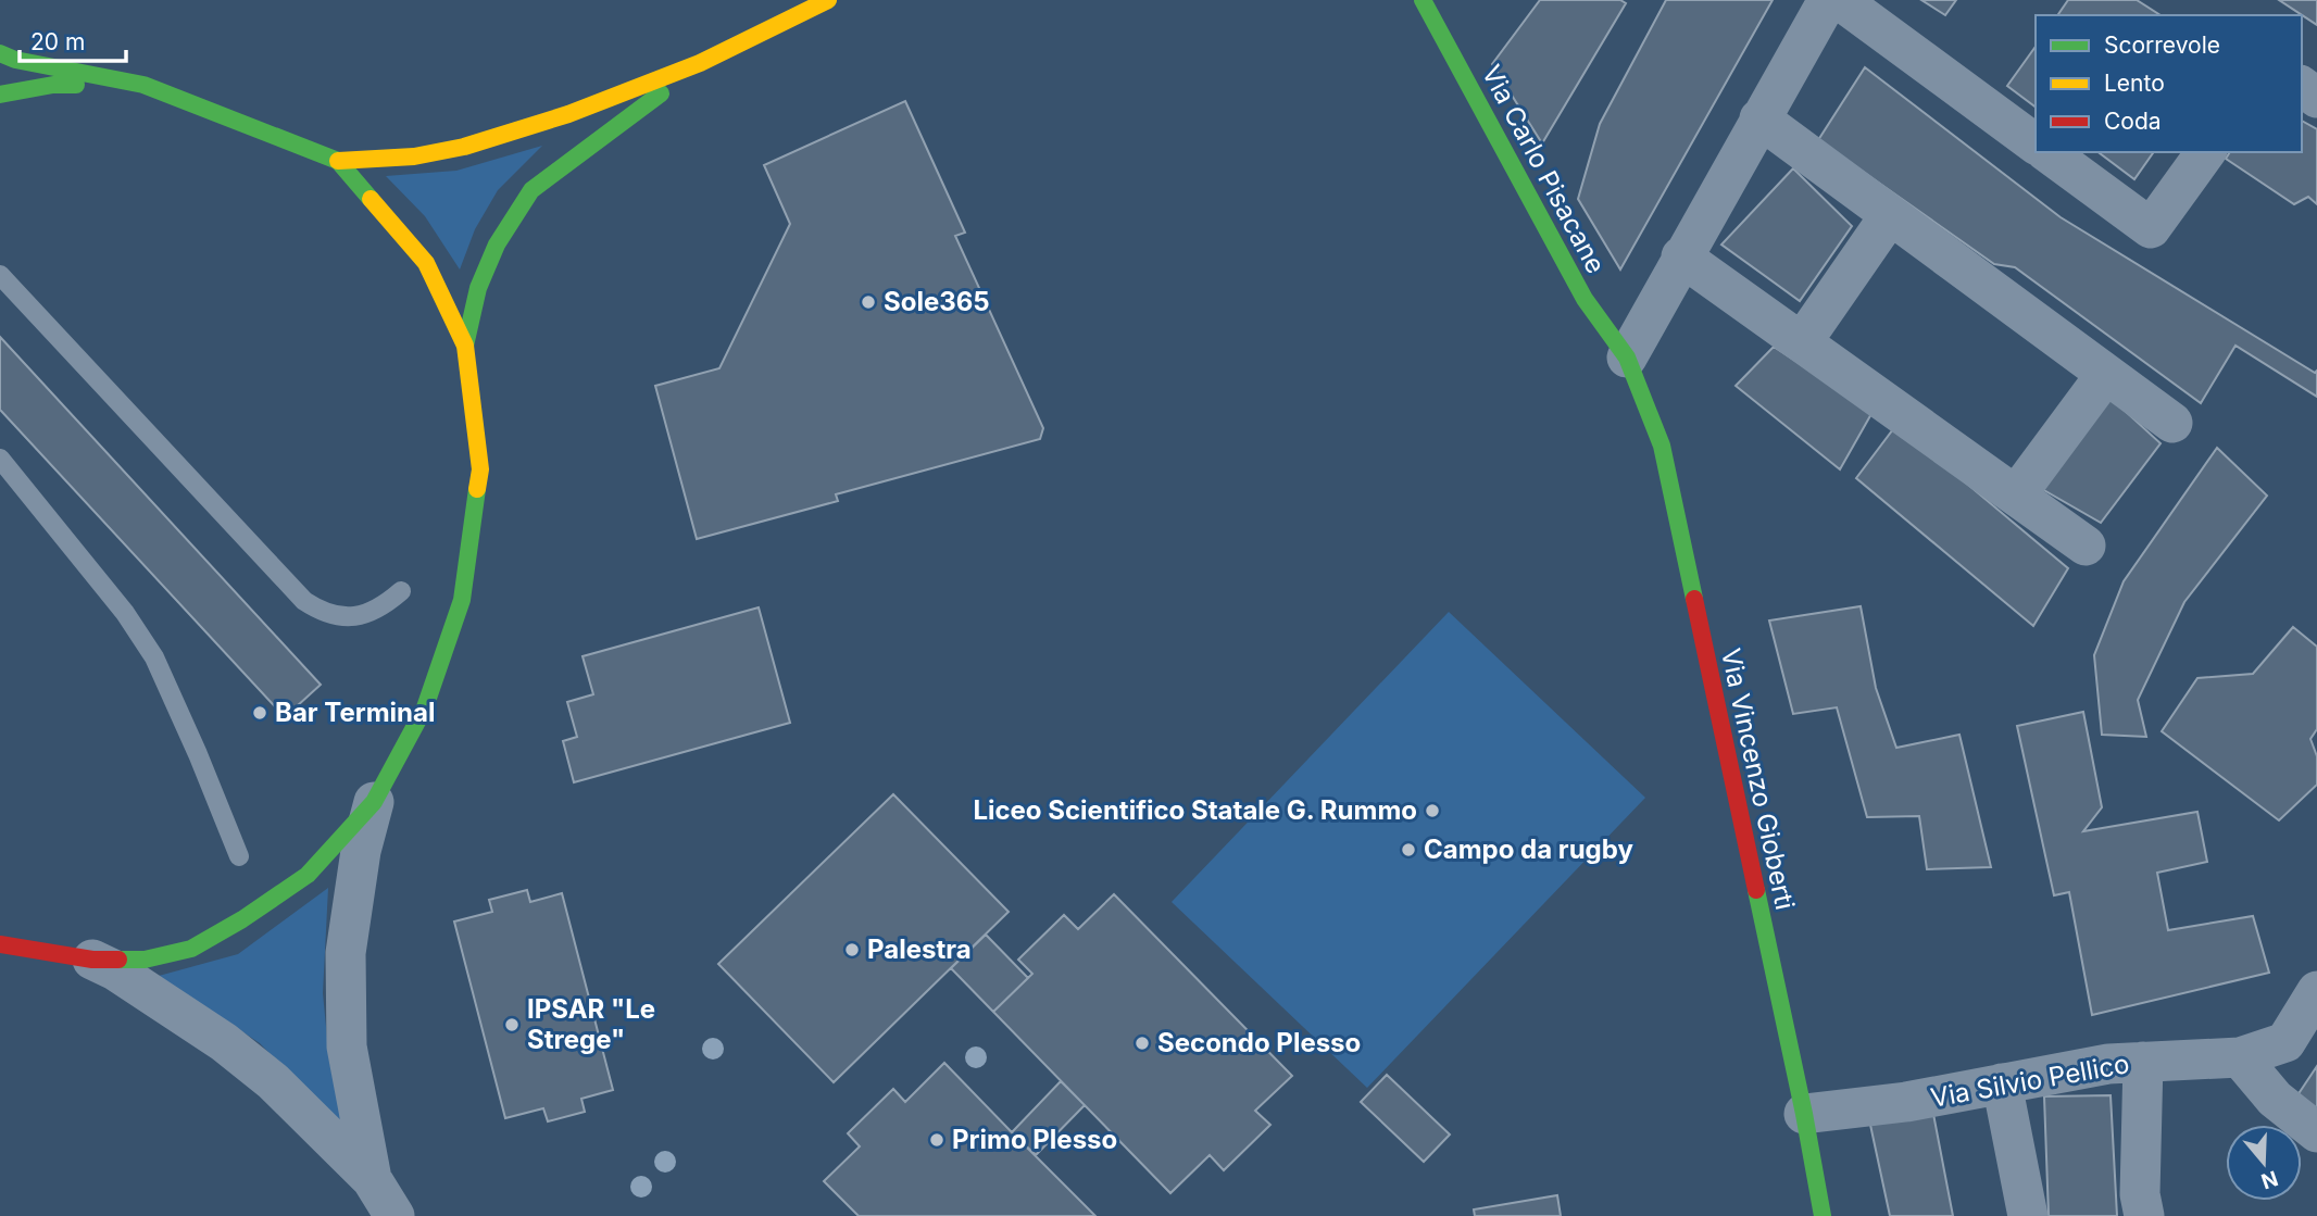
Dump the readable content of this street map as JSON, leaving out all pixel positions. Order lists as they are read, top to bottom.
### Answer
{
  "streets": {
    "main road": ["Via Carlo Pisacane", "Via Vincenzo Gioberti"],
    "street": ["Via Silvio Pellico"]
  },
  "crossings": [
    ["Via Carlo Pisacane", "Via Vincenzo Gioberti"],
    ["Via Vincenzo Gioberti", "Via Silvio Pellico"]
  ],
  "places": [
    "Sole365",
    "Bar Terminal",
    "Liceo Scientifico Statale G. Rummo",
    "Campo da rugby",
    "Palestra",
    "IPSAR \"Le Strege\"",
    "Secondo Plesso",
    "Primo Plesso"
  ],
  "legend": ["Scorrevole", "Lento", "Coda"],
  "scale_bar": "20 m",
  "north": "bottom"
}
